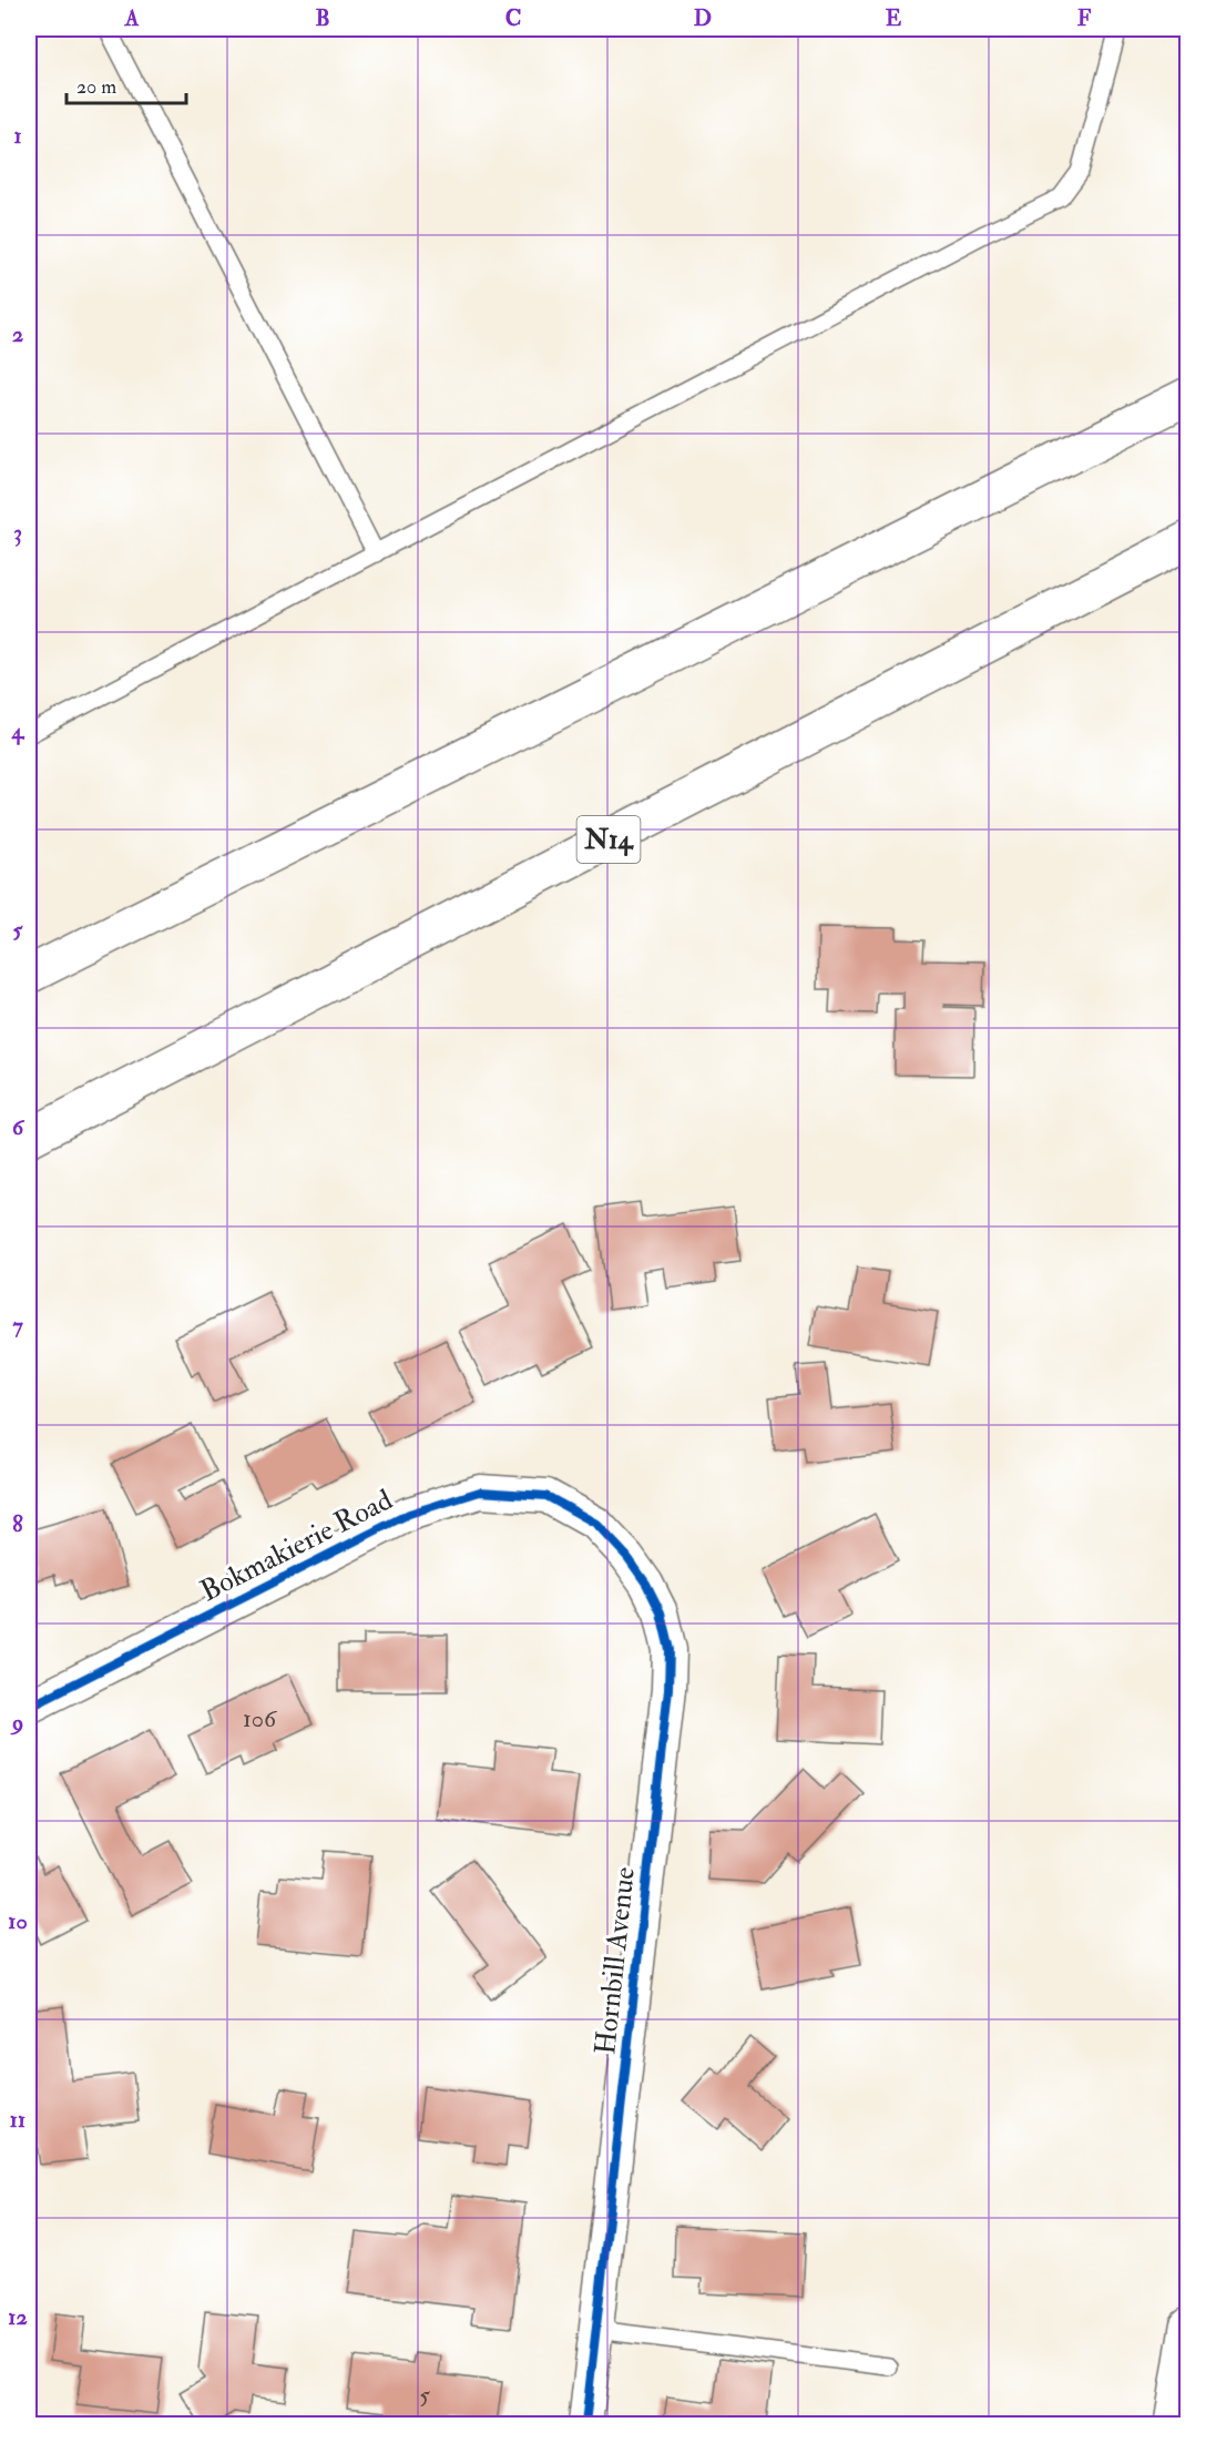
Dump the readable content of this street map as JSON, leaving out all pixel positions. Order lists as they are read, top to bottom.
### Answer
{
  "streets": {
    "main road": ["N14"],
    "street": ["Bokmakierie Road", "Hornbill Avenue"]
  },
  "crossings": [
    ["Bokmakierie Road", "Hornbill Avenue"]
  ],
  "house_numbers": ["106", "5"],
  "scale_bar": "20 m",
  "grid": {
    "columns": [
      "A",
      "B",
      "C",
      "D",
      "E",
      "F"
    ],
    "rows": [
      "1",
      "2",
      "3",
      "4",
      "5",
      "6",
      "7",
      "8",
      "9",
      "10",
      "11",
      "12"
    ]
  }
}
